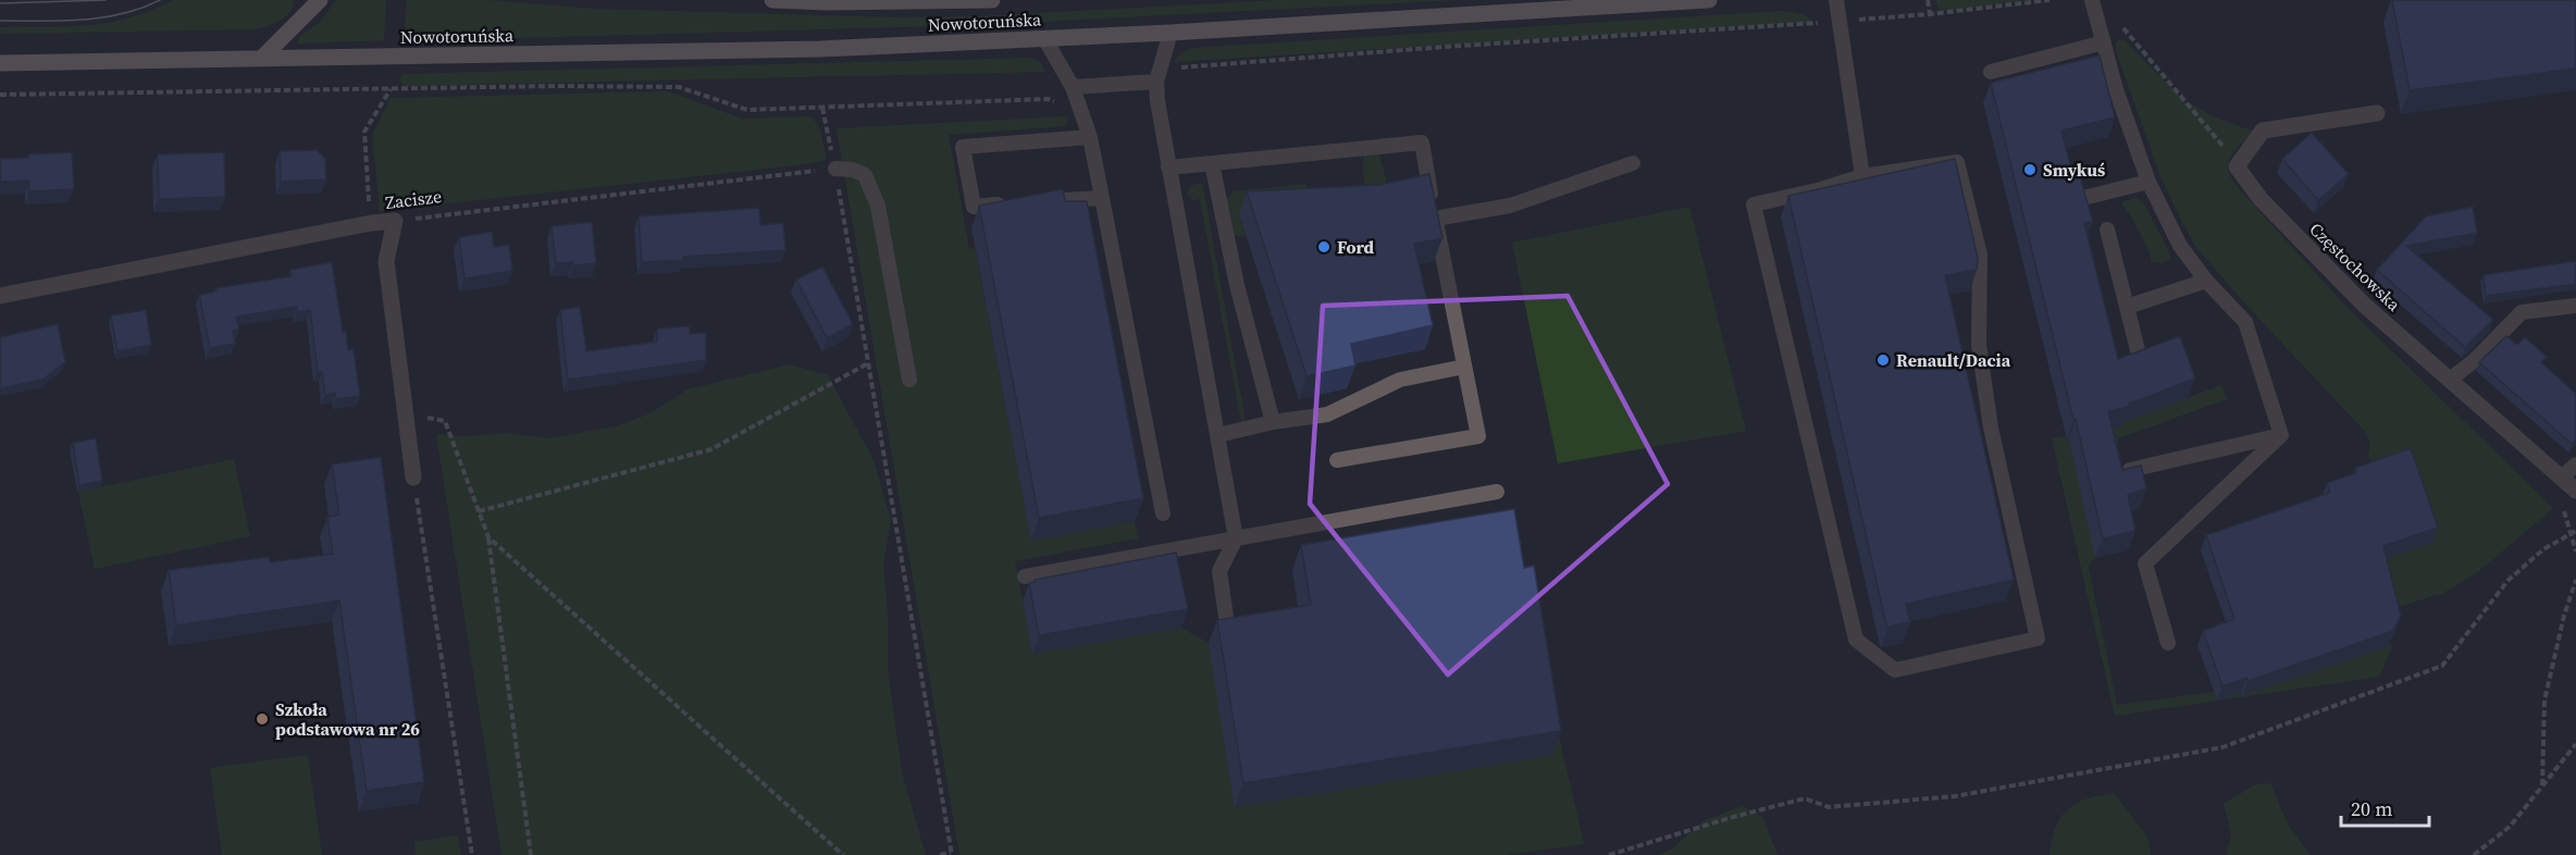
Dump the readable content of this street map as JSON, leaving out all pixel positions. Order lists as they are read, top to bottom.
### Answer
{
  "streets": {
    "main road": ["Nowotoruńska"],
    "street": ["Zacisze", "Częstochowska"]
  },
  "places": [
    "Smykuś",
    "Ford",
    "Renault/Dacia",
    "Szkoła podstawowa nr 26"
  ],
  "scale_bar": "20 m"
}
